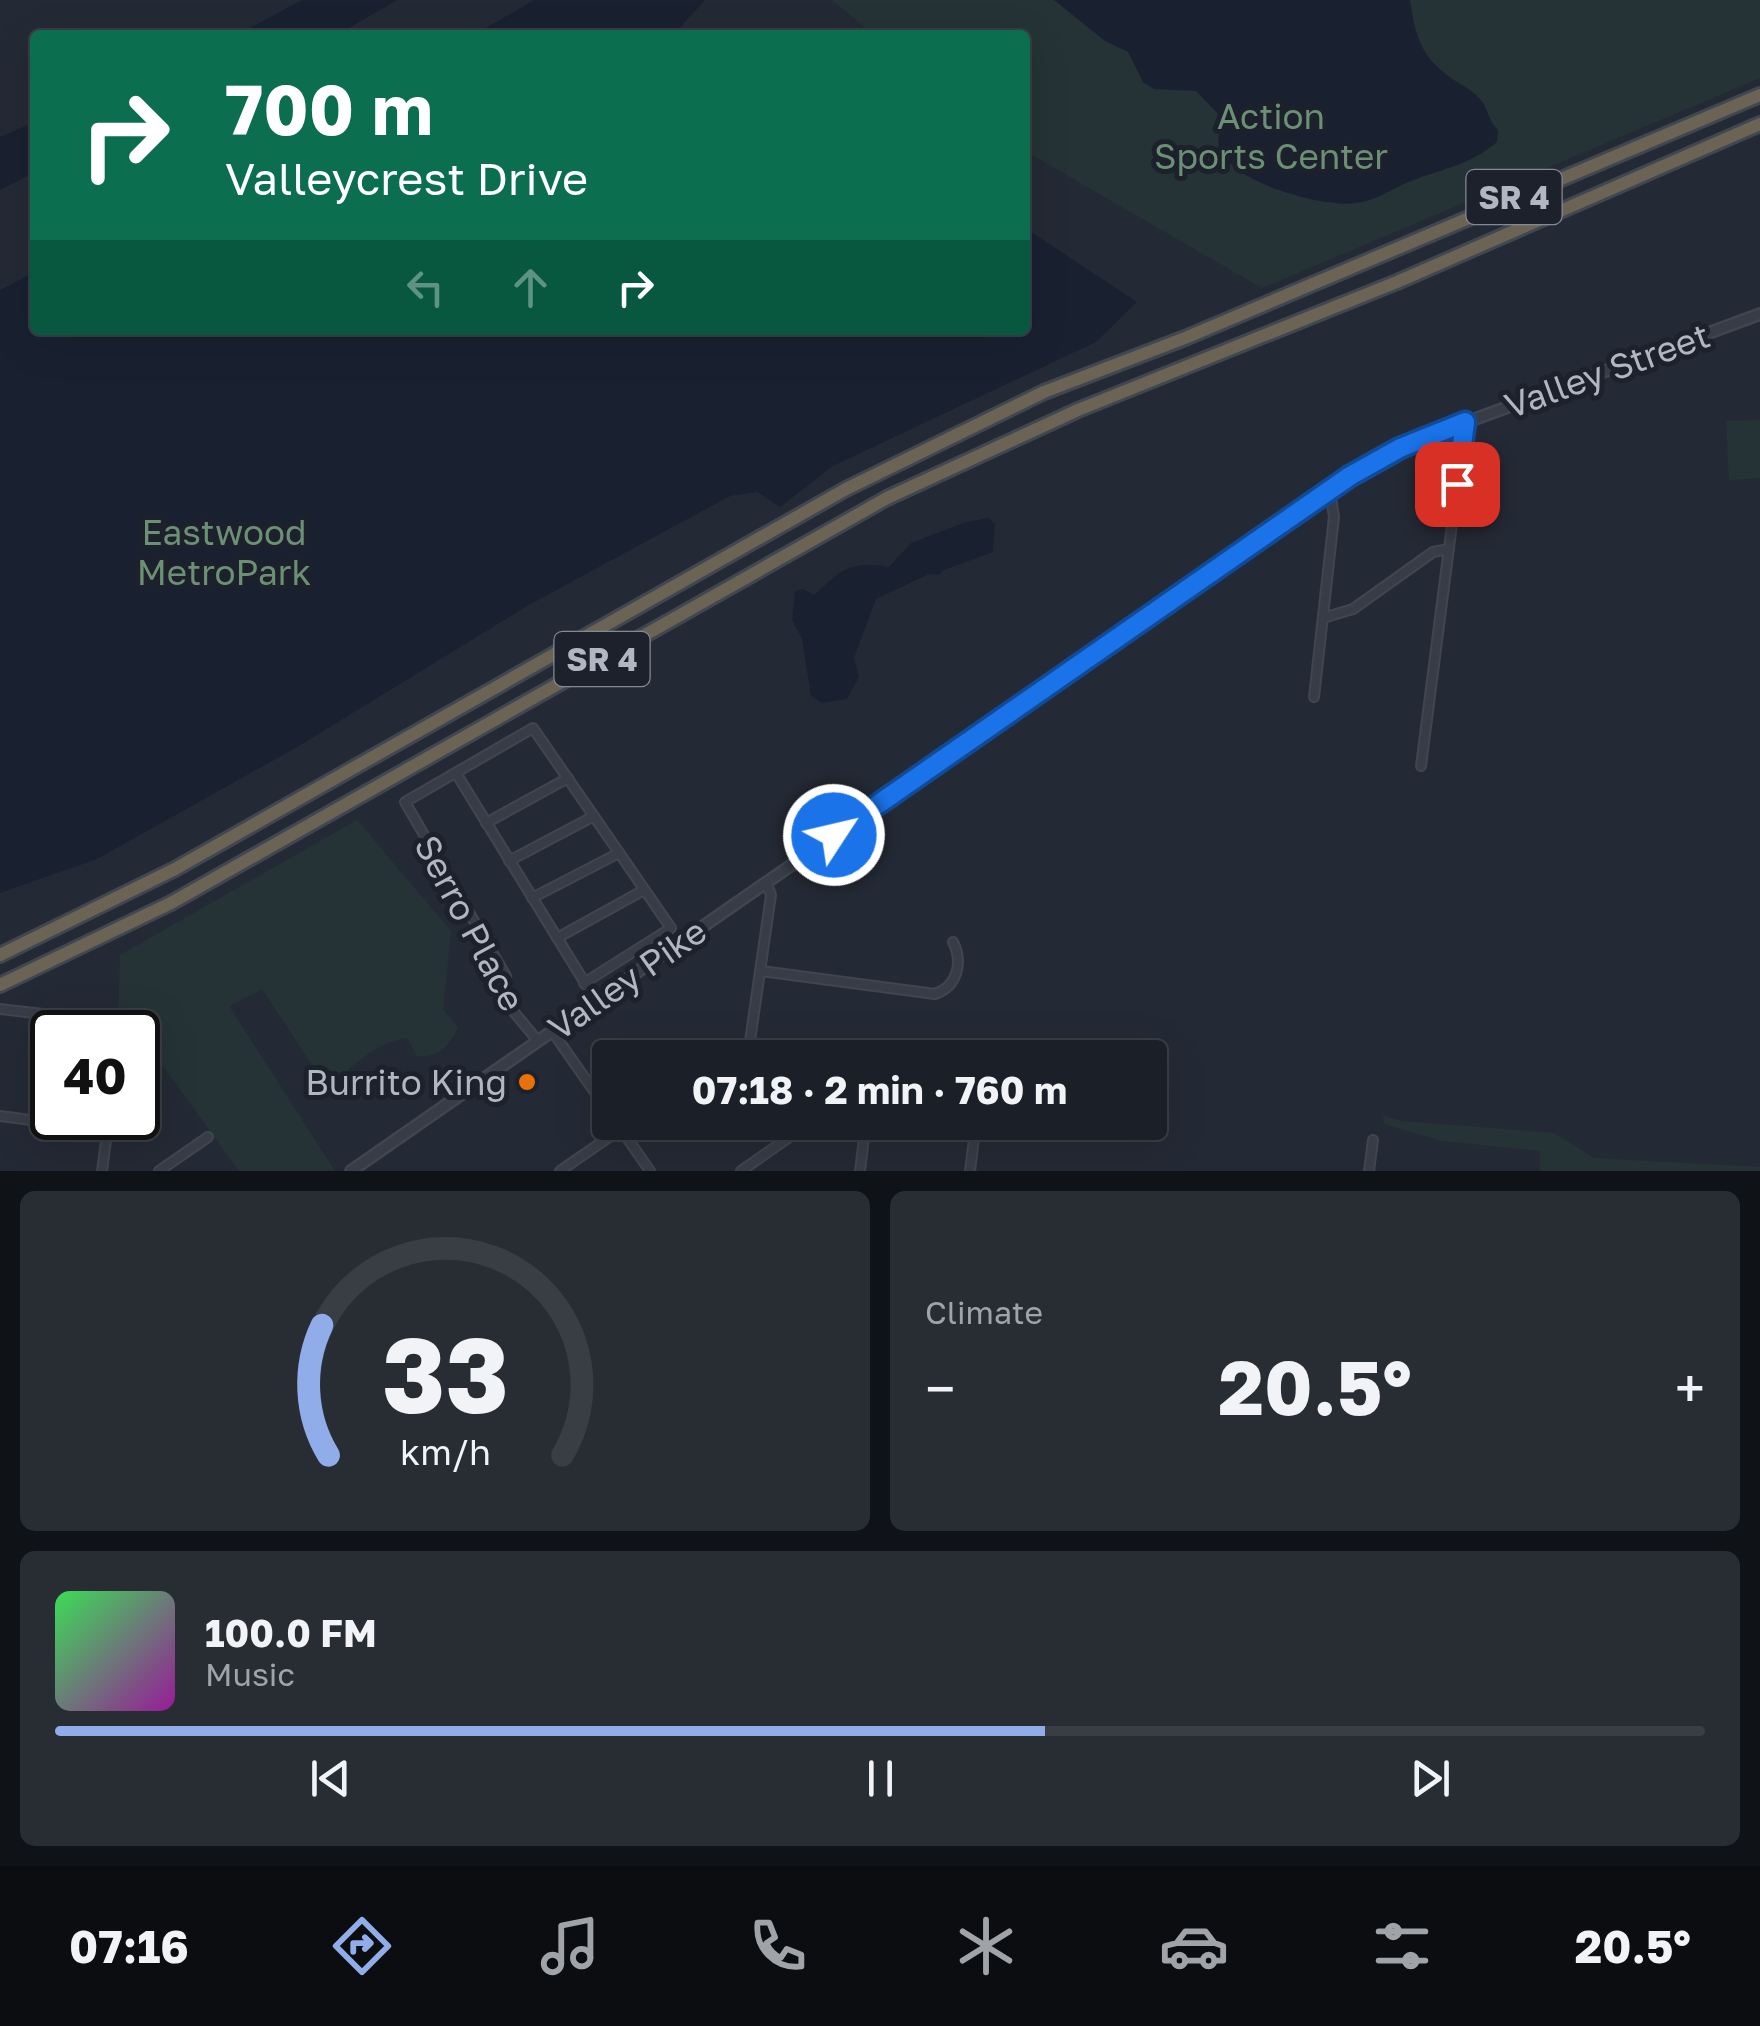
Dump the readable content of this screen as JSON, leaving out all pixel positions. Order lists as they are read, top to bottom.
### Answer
{
  "streets": {
    "highway": ["SR 4"],
    "street": ["Valley Street", "Serro Place", "Valley Pike"]
  },
  "crossings": [
    ["Valley Street", "Valley Pike"],
    ["Serro Place", "Valley Pike"]
  ],
  "parks": ["Action Sports Center", "Eastwood MetroPark"],
  "places": ["Burrito King"],
  "page": {
    "turn": ["700 m", "Valleycrest Drive"],
    "limit": "40",
    "trip": "07:18 · 2 min · 760 m",
    "tile": "Climate",
    "heat": ["−", "20.5°", "+"],
    "song": ["100.0 FM", "Music"],
    "tabs": ["07:16", "20.5°"],
    "gauge": ["33", "km/h"]
  }
}
